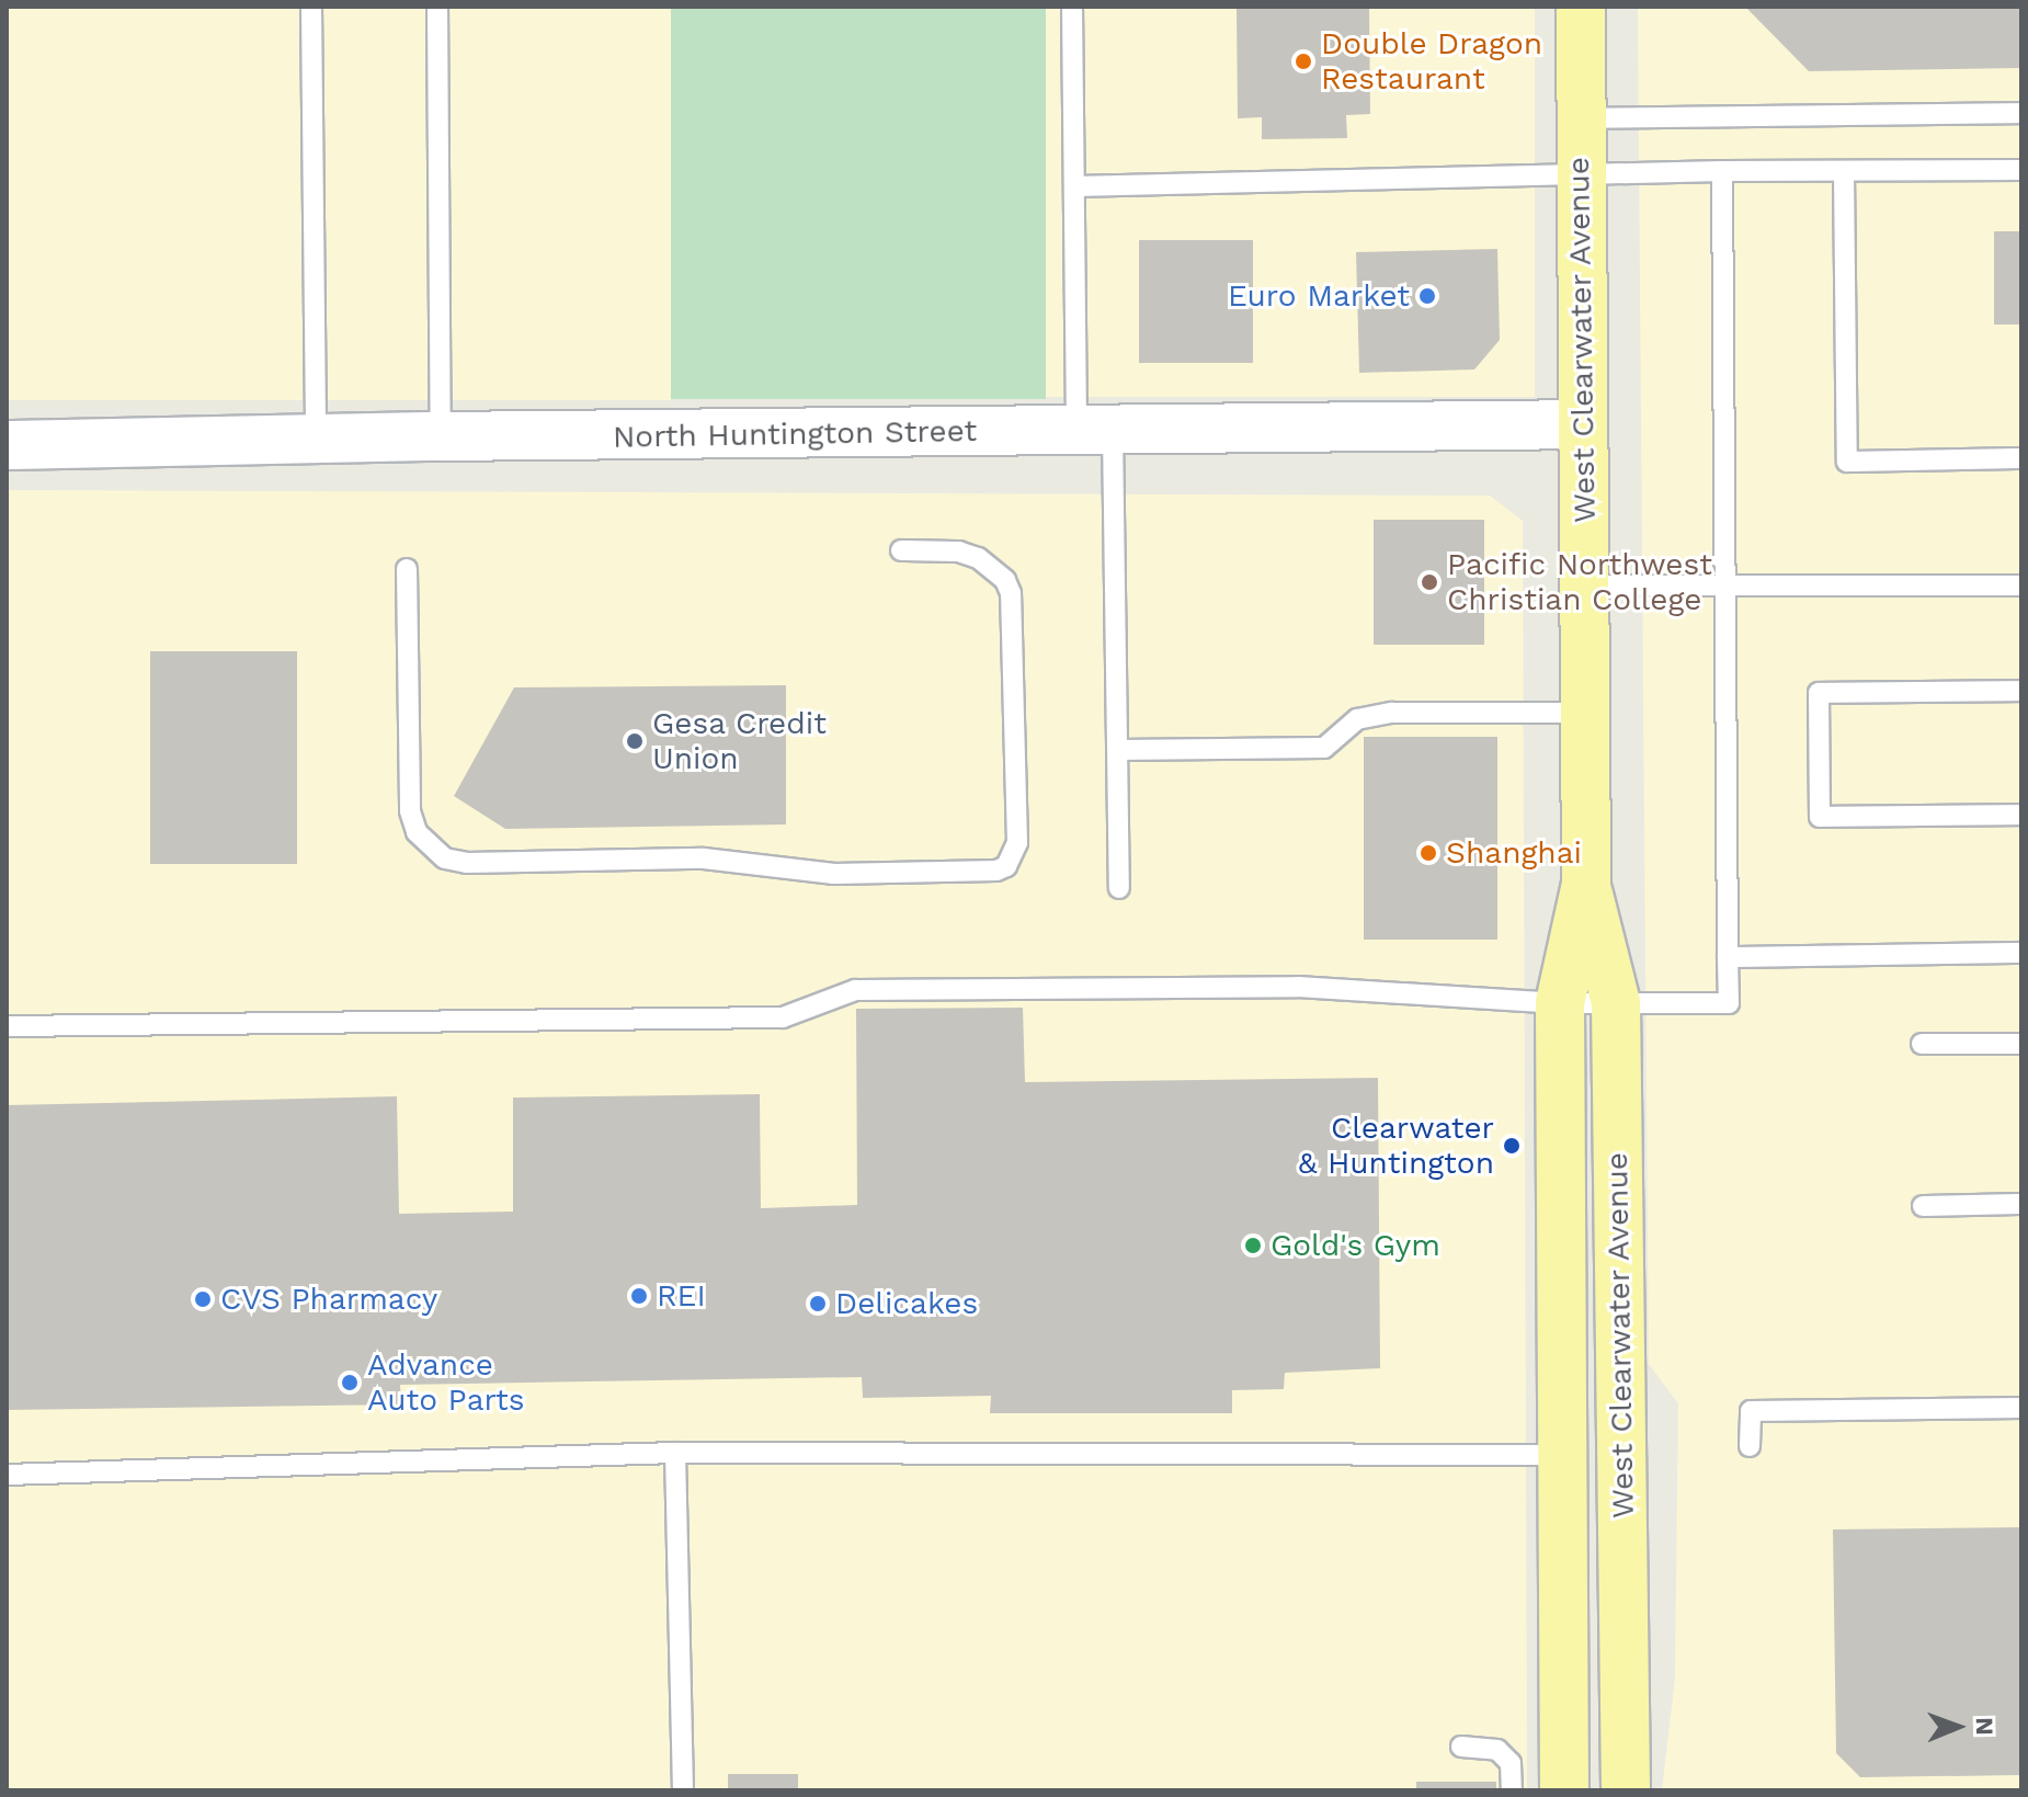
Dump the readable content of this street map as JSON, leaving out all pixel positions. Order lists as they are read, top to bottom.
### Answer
{
  "streets": {
    "main road": ["West Clearwater Avenue"],
    "street": ["North Huntington Street"]
  },
  "crossings": [
    ["West Clearwater Avenue", "North Huntington Street"]
  ],
  "places": [
    "Double Dragon Restaurant",
    "Euro Market",
    "Pacific Northwest Christian College",
    "Gesa Credit Union",
    "Shanghai",
    "Clearwater & Huntington",
    "Gold's Gym",
    "REI",
    "CVS Pharmacy",
    "Delicakes",
    "Advance Auto Parts"
  ],
  "north": "right"
}
